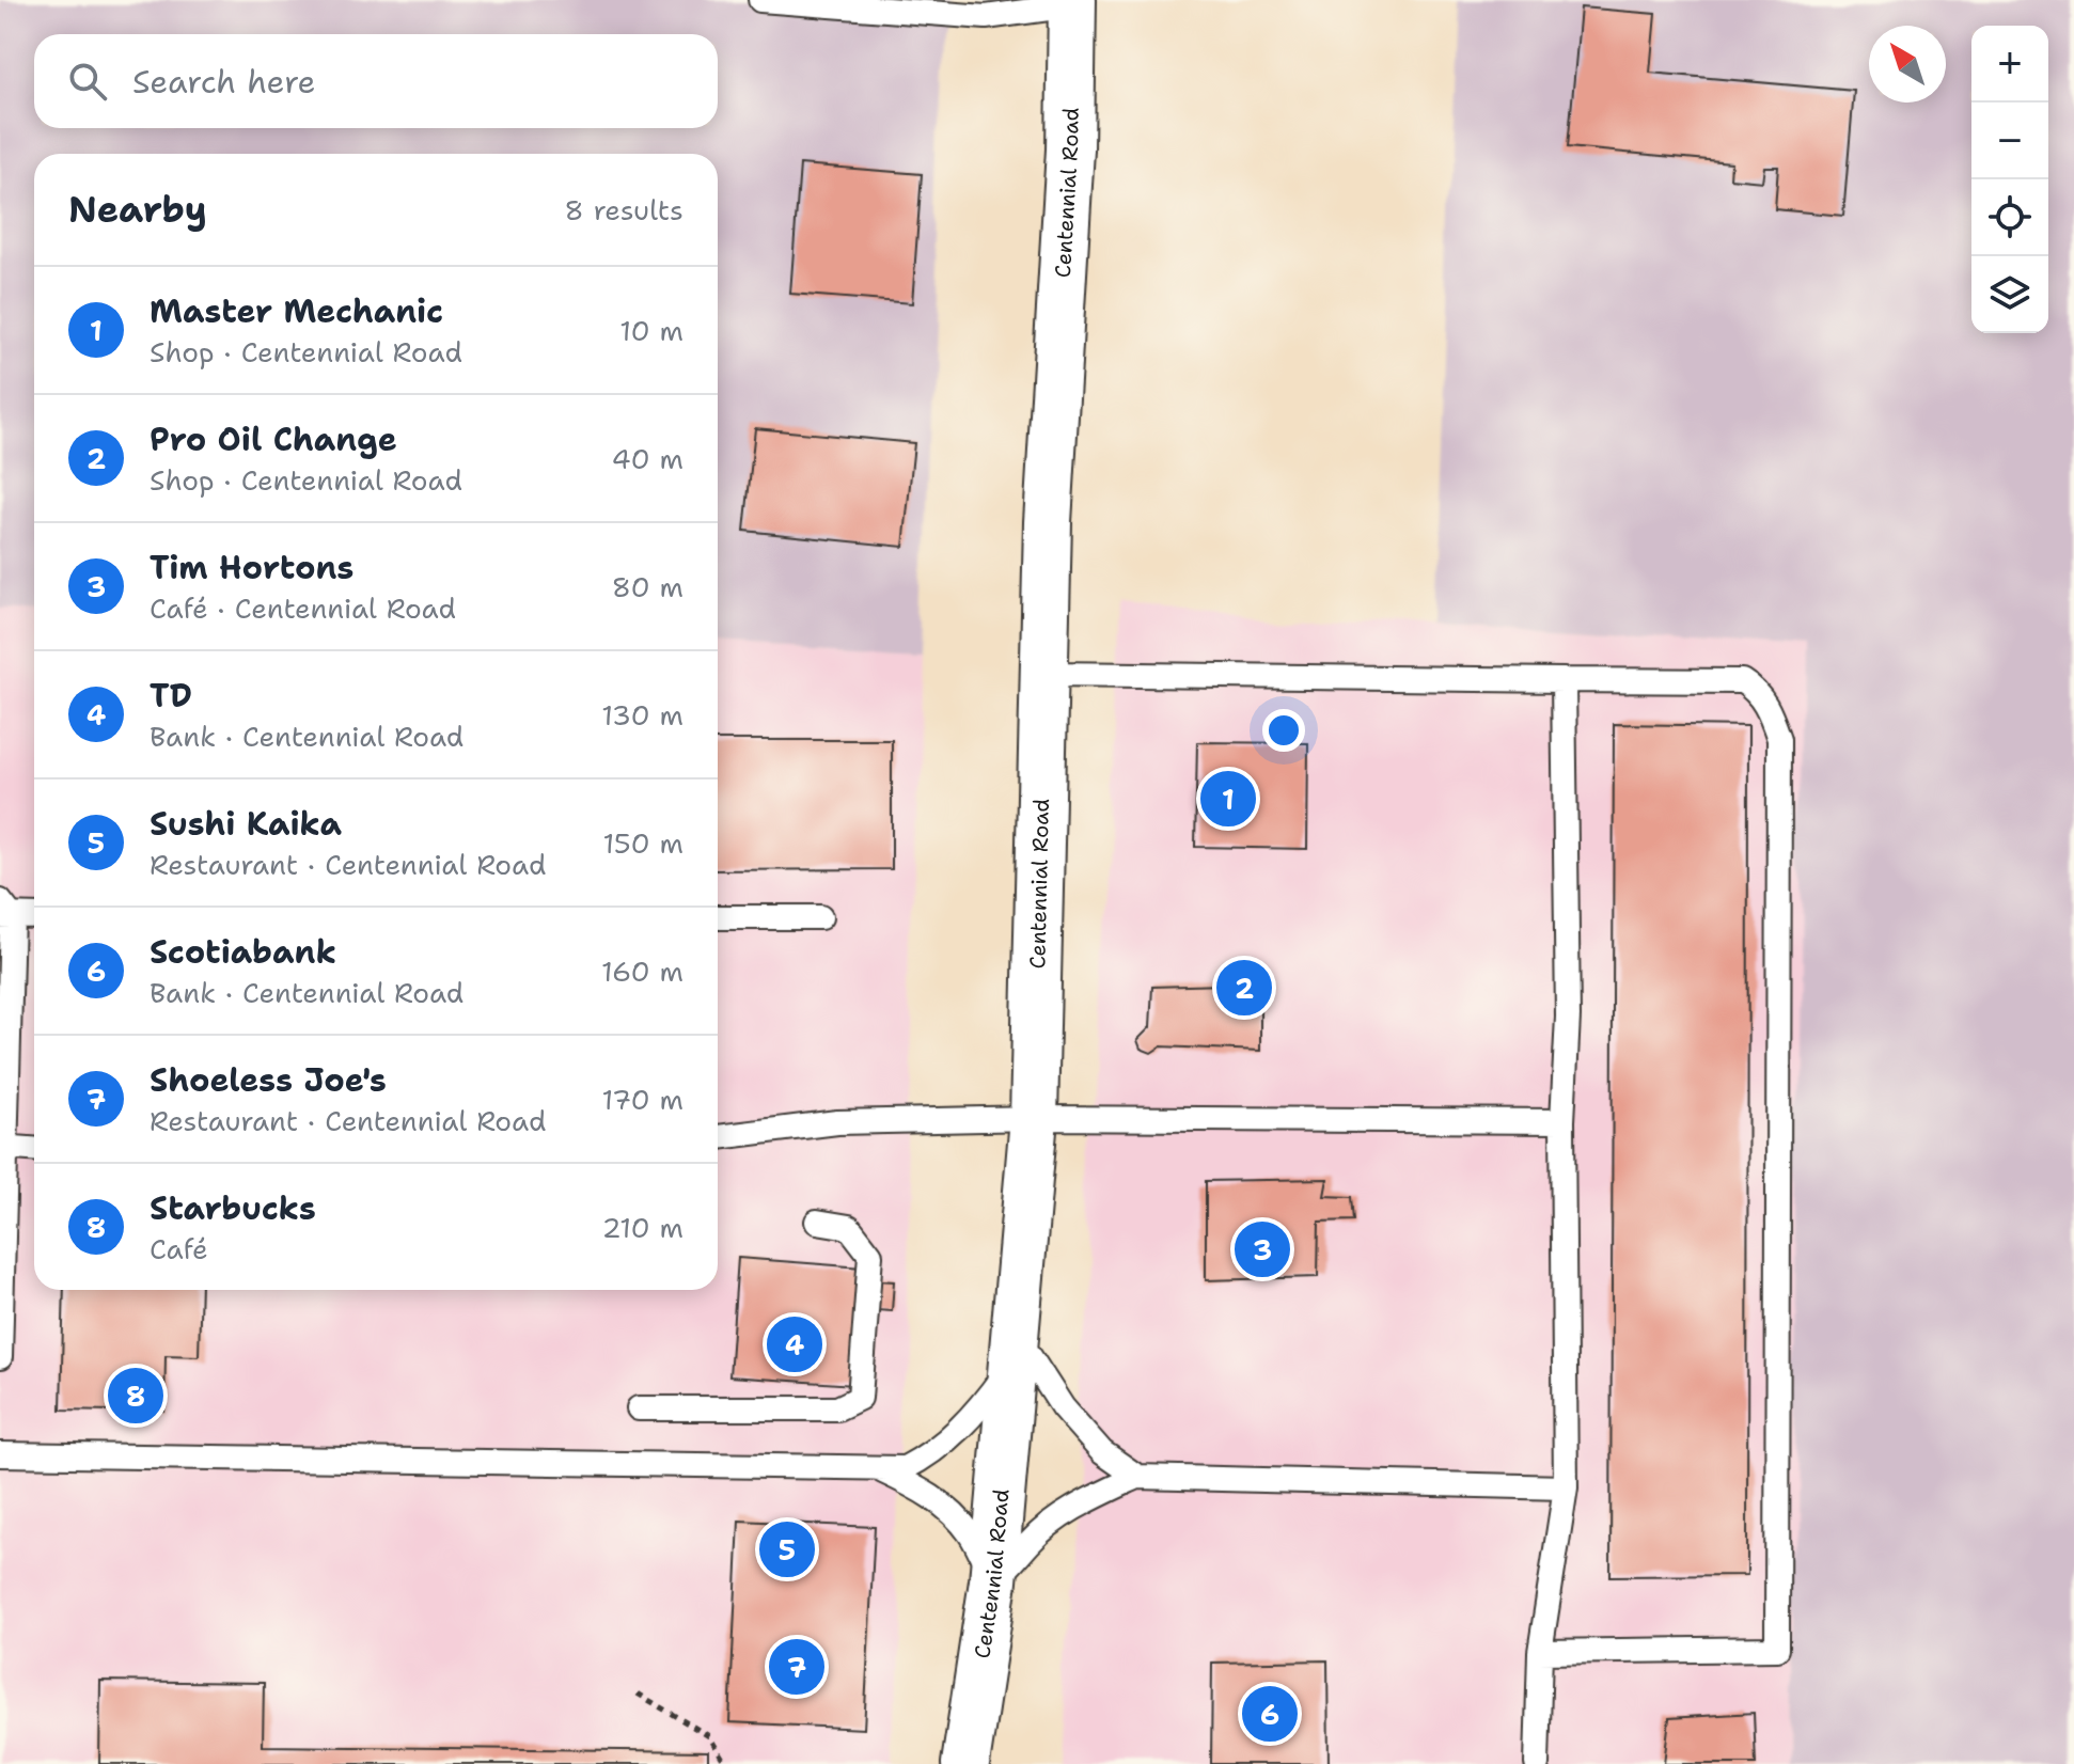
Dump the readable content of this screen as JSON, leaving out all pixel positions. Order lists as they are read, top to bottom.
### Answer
{
  "streets": {
    "street": ["Centennial Road"]
  },
  "north": "top left",
  "page": {
    "map_buttons": ["+", "−"],
    "search": "Search here",
    "heading": ["Nearby", "8 results"],
    "list": [
      {
        "mark": "1",
        "name": "Master Mechanic",
        "note": "Shop · Centennial Road",
        "value": "10 m"
      },
      {
        "mark": "2",
        "name": "Pro Oil Change",
        "note": "Shop · Centennial Road",
        "value": "40 m"
      },
      {
        "mark": "3",
        "name": "Tim Hortons",
        "note": "Café · Centennial Road",
        "value": "80 m"
      },
      {
        "mark": "4",
        "name": "TD",
        "note": "Bank · Centennial Road",
        "value": "130 m"
      },
      {
        "mark": "5",
        "name": "Sushi Kaika",
        "note": "Restaurant · Centennial Road",
        "value": "150 m"
      },
      {
        "mark": "6",
        "name": "Scotiabank",
        "note": "Bank · Centennial Road",
        "value": "160 m"
      },
      {
        "mark": "7",
        "name": "Shoeless Joe's",
        "note": "Restaurant · Centennial Road",
        "value": "170 m"
      },
      {
        "mark": "8",
        "name": "Starbucks",
        "note": "Café",
        "value": "210 m"
      }
    ],
    "pins": [
      "1",
      "2",
      "3",
      "4",
      "8",
      "5",
      "7",
      "6"
    ]
  }
}
